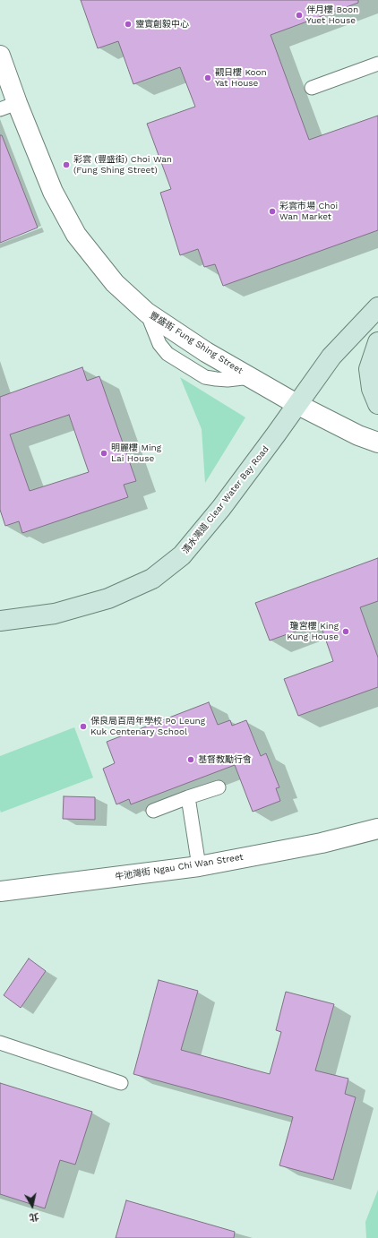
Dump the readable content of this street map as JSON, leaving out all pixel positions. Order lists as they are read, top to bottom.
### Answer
{
  "streets": {
    "main road": ["清水灣道 Clear Water Bay Road"],
    "street": ["豐盛街 Fung Shing Street", "牛池灣街 Ngau Chi Wan Street"]
  },
  "crossings": [
    ["豐盛街 Fung Shing Street", "清水灣道 Clear Water Bay Road"]
  ],
  "places": [
    "伴月樓 Boon Yuet House",
    "靈實創毅中心",
    "觀日樓 Koon Yat House",
    "彩雲 (豐盛街) Choi Wan (Fung Shing Street)",
    "彩雲市場 Choi Wan Market",
    "明麗樓 Ming Lai House",
    "瓊宮樓 King Kung House",
    "保良局百周年學校 Po Leung Kuk Centenary School",
    "基督教勵行會"
  ],
  "north": "bottom"
}
